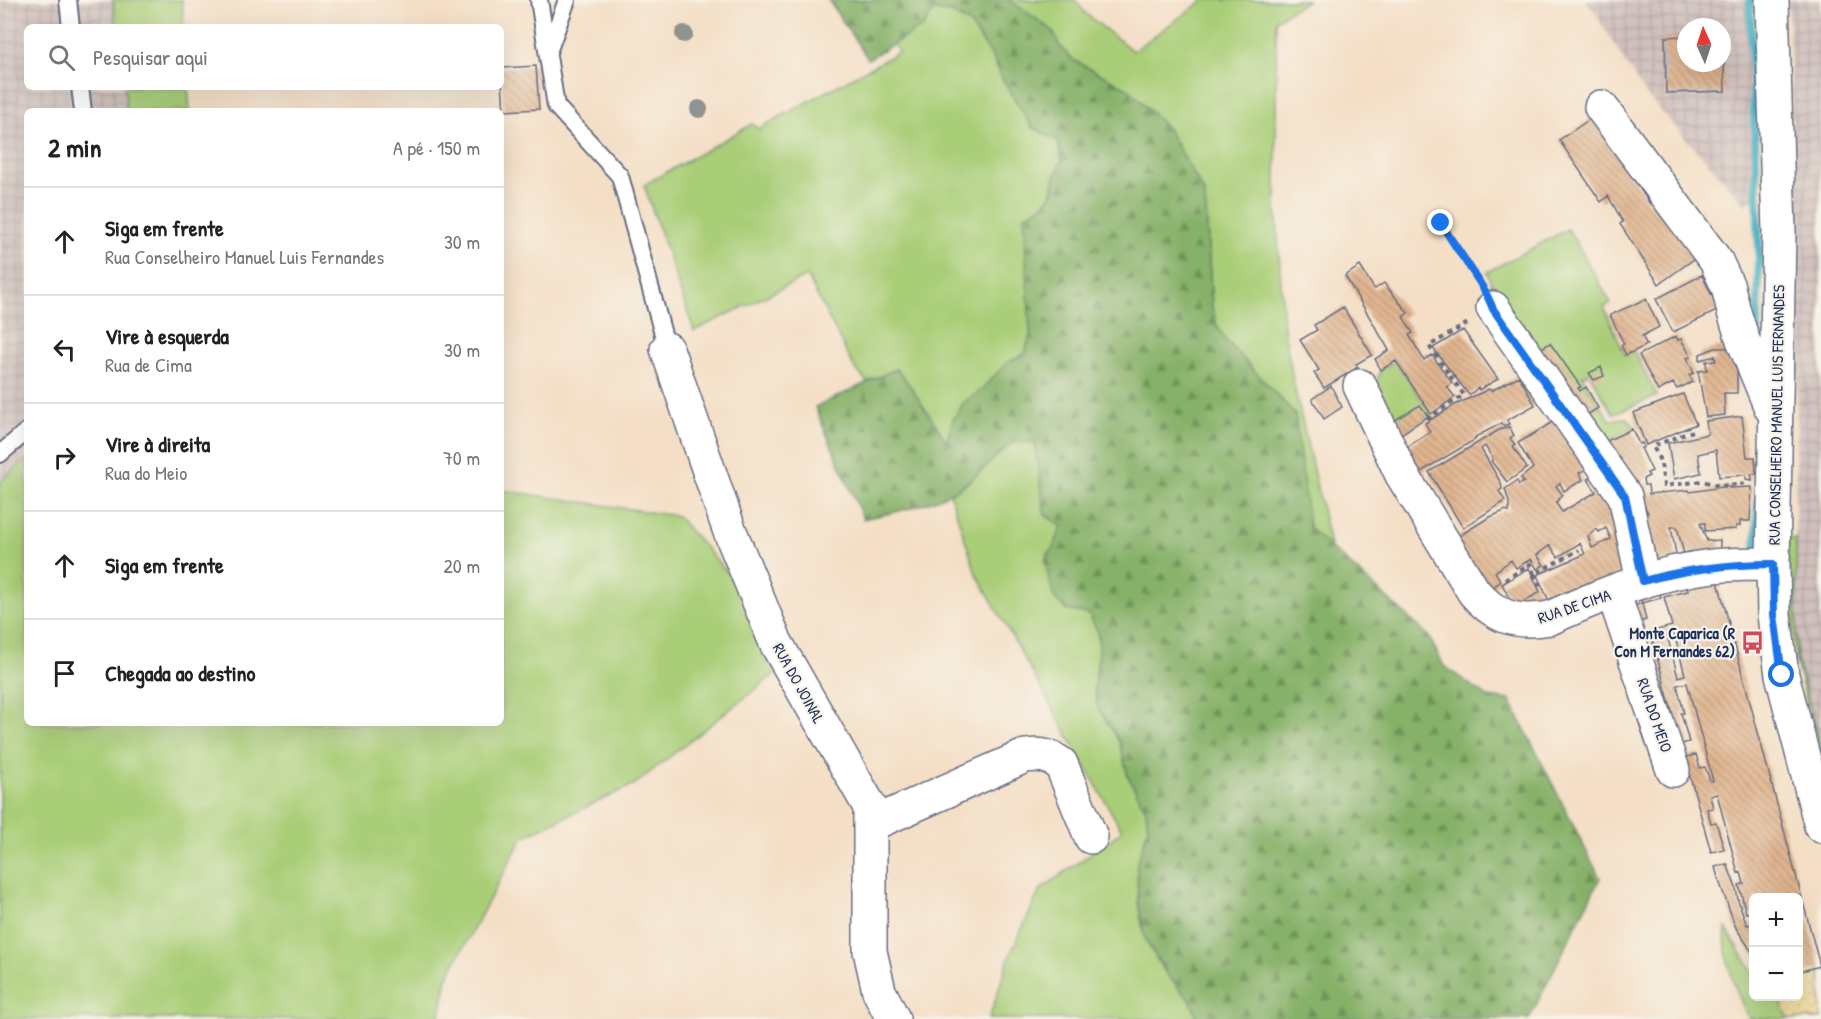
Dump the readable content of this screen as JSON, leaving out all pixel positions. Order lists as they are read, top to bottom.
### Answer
{
  "streets": {
    "street": [
      "RUA CONSELHEIRO MANUEL LUIS FERNANDES",
      "RUA DE CIMA",
      "RUA DO JOINAL",
      "RUA DO MEIO"
    ]
  },
  "crossings": [
    ["RUA CONSELHEIRO MANUEL LUIS FERNANDES", "RUA DE CIMA"],
    ["RUA DE CIMA", "RUA DO MEIO"]
  ],
  "places": {
    "bus stop": ["Monte Caparica (R Con M Fernandes 62)"]
  },
  "north": "top",
  "page": {
    "search": "Pesquisar aqui",
    "heading": ["2 min", "A pé · 150 m"],
    "list": [
      ["Siga em frente", "Rua Conselheiro Manuel Luis Fernandes", "30 m"],
      ["Vire à esquerda", "Rua de Cima", "30 m"],
      ["Vire à direita", "Rua do Meio", "70 m"],
      ["Siga em frente", "20 m"],
      "Chegada ao destino"
    ],
    "map_buttons": ["+", "−"]
  }
}
